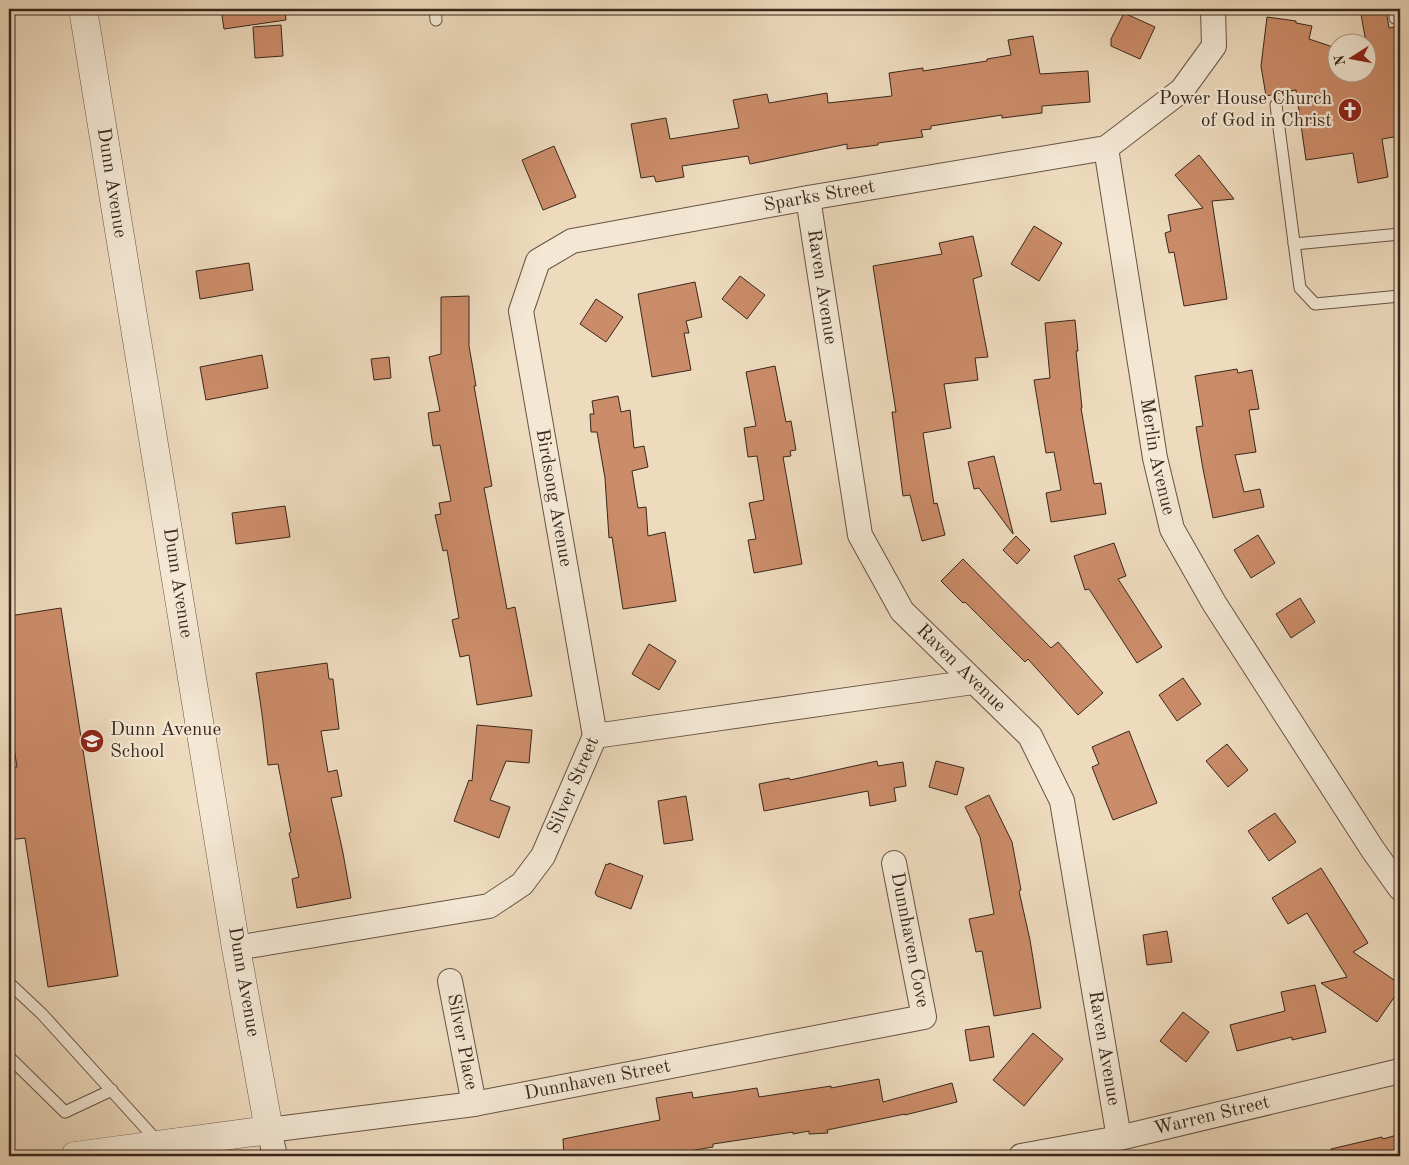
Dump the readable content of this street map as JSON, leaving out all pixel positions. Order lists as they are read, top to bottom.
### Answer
{
  "streets": {
    "street": [
      "Dunn Avenue",
      "Sparks Street",
      "Raven Avenue",
      "Merlin Avenue",
      "Birdsong Avenue",
      "Silver Street",
      "Dunnhaven Cove",
      "Silver Place",
      "Dunnhaven Street",
      "Warren Street"
    ]
  },
  "crossings": [
    ["Dunn Avenue", "Silver Street"],
    ["Dunn Avenue", "Dunnhaven Street"],
    ["Sparks Street", "Raven Avenue"],
    ["Sparks Street", "Merlin Avenue"],
    ["Sparks Street", "Birdsong Avenue"],
    ["Raven Avenue", "Silver Street"],
    ["Raven Avenue", "Warren Street"],
    ["Birdsong Avenue", "Silver Street"],
    ["Dunnhaven Cove", "Dunnhaven Street"],
    ["Silver Place", "Dunnhaven Street"]
  ],
  "places": {
    "church": ["Power House Church of God in Christ"],
    "school or university": ["Dunn Avenue School"]
  },
  "north": "left"
}
